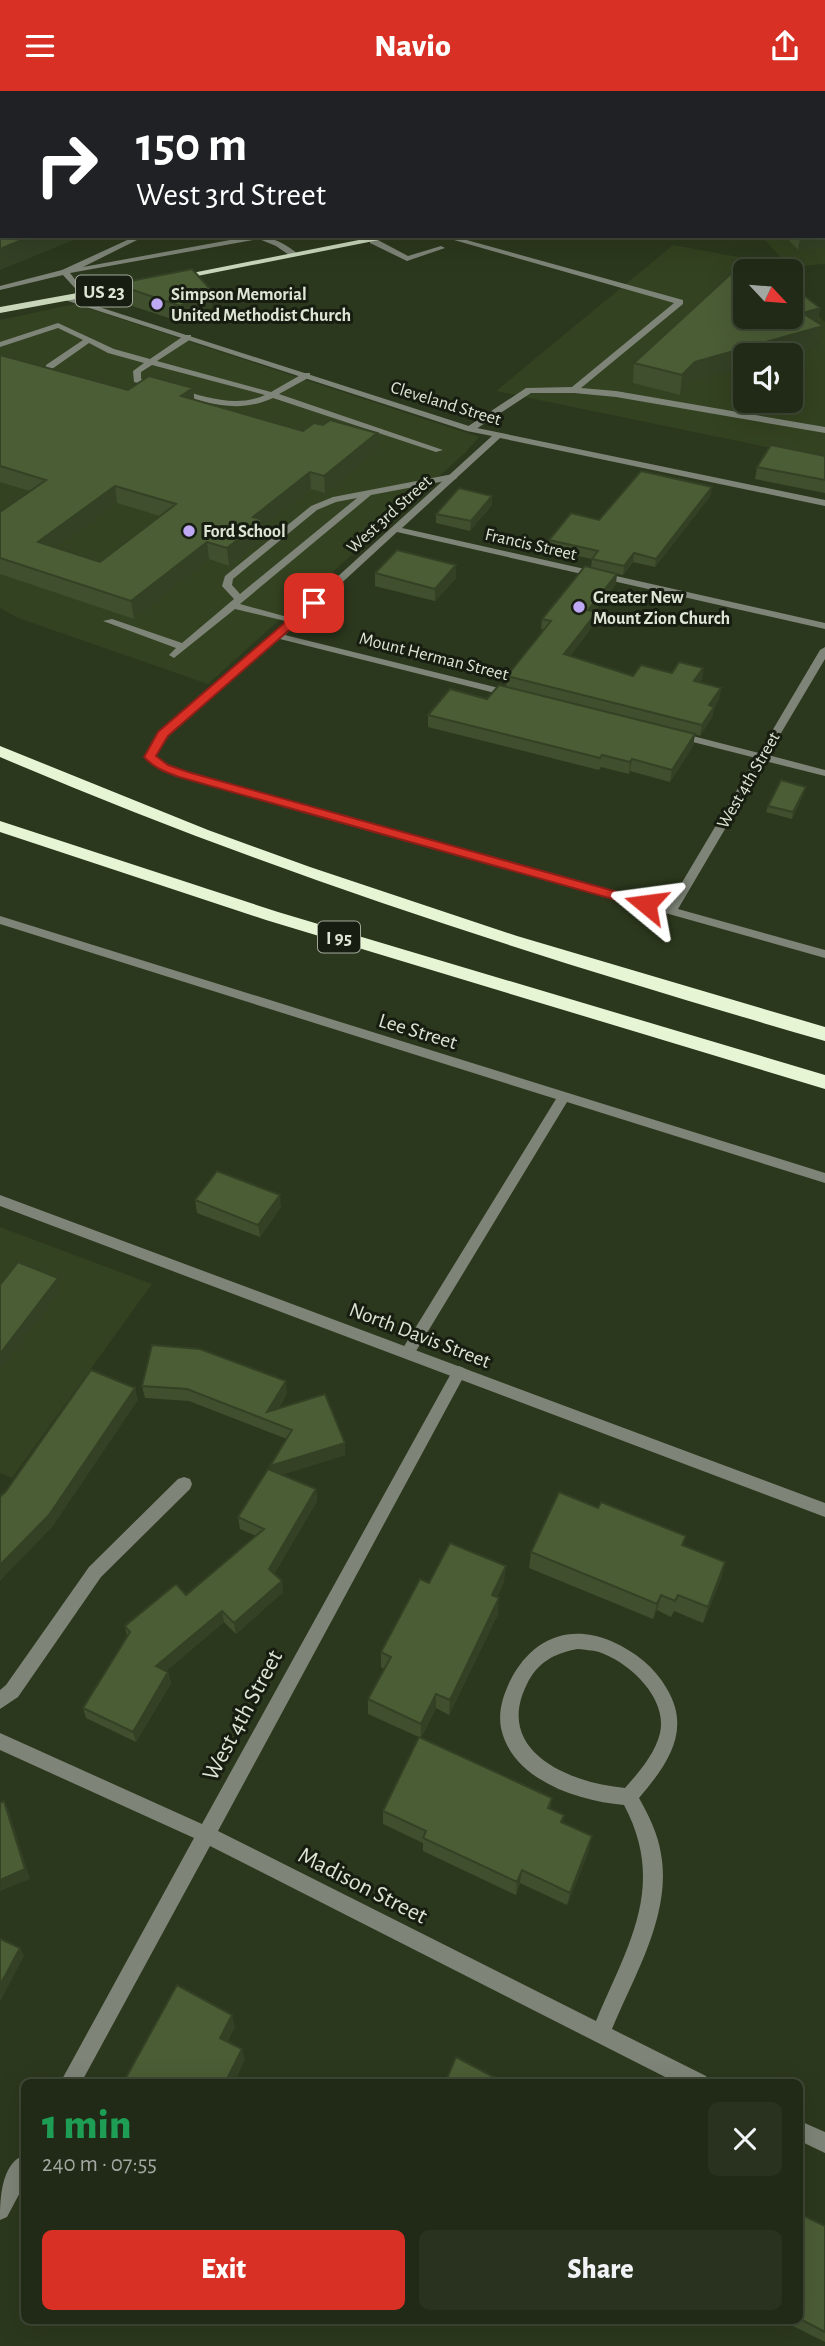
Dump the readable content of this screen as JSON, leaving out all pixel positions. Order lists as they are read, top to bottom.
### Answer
{
  "streets": {
    "highway": ["I 95"],
    "main road": ["US 23"],
    "street": [
      "Cleveland Street",
      "West 3rd Street",
      "Francis Street",
      "Mount Herman Street",
      "West 4th Street",
      "Lee Street",
      "North Davis Street",
      "Madison Street"
    ]
  },
  "crossings": [
    ["US 23", "Cleveland Street"],
    ["Cleveland Street", "West 3rd Street"],
    ["West 3rd Street", "Francis Street"],
    ["West 3rd Street", "Mount Herman Street"],
    ["West 3rd Street", "West 4th Street"],
    ["West 4th Street", "North Davis Street"],
    ["West 4th Street", "Madison Street"]
  ],
  "places": ["Simpson Memorial United Methodist Church", "Ford School", "Greater New Mount Zion Church"],
  "north": "bottom right",
  "page": {
    "header": "Navio",
    "turn": ["150 m", "West 3rd Street"],
    "heading": ["1 min", "240 m · 07:55"],
    "buttons": ["Exit", "Share"]
  }
}
